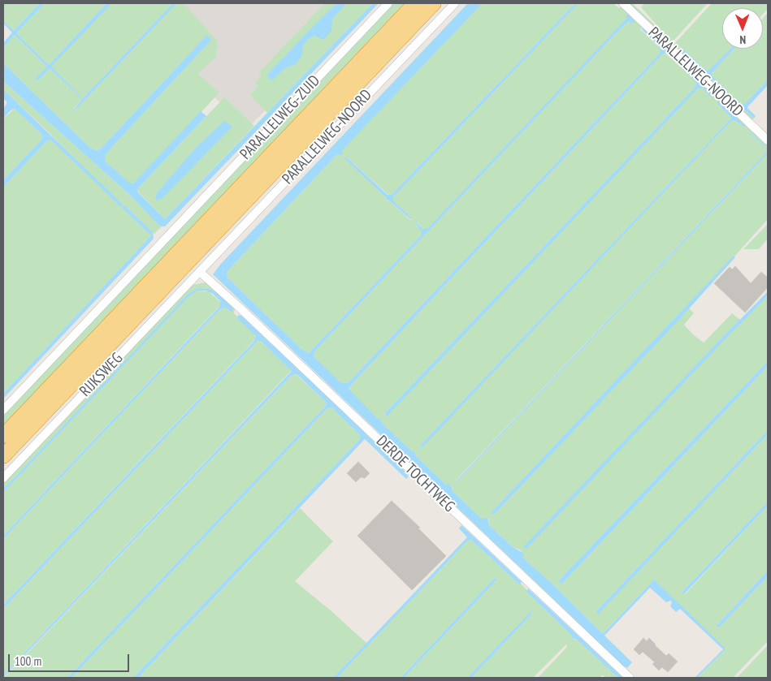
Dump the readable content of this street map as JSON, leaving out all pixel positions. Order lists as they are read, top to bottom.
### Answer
{
  "streets": {
    "highway": ["RIJKSWEG"],
    "street": ["PARALLELWEG-NOORD", "PARALLELWEG-ZUID", "DERDE TOCHTWEG"]
  },
  "crossings": [
    ["PARALLELWEG-NOORD", "RIJKSWEG"],
    ["PARALLELWEG-NOORD", "DERDE TOCHTWEG"],
    ["RIJKSWEG", "DERDE TOCHTWEG"]
  ],
  "scale_bar": "100 m",
  "north": "bottom"
}
